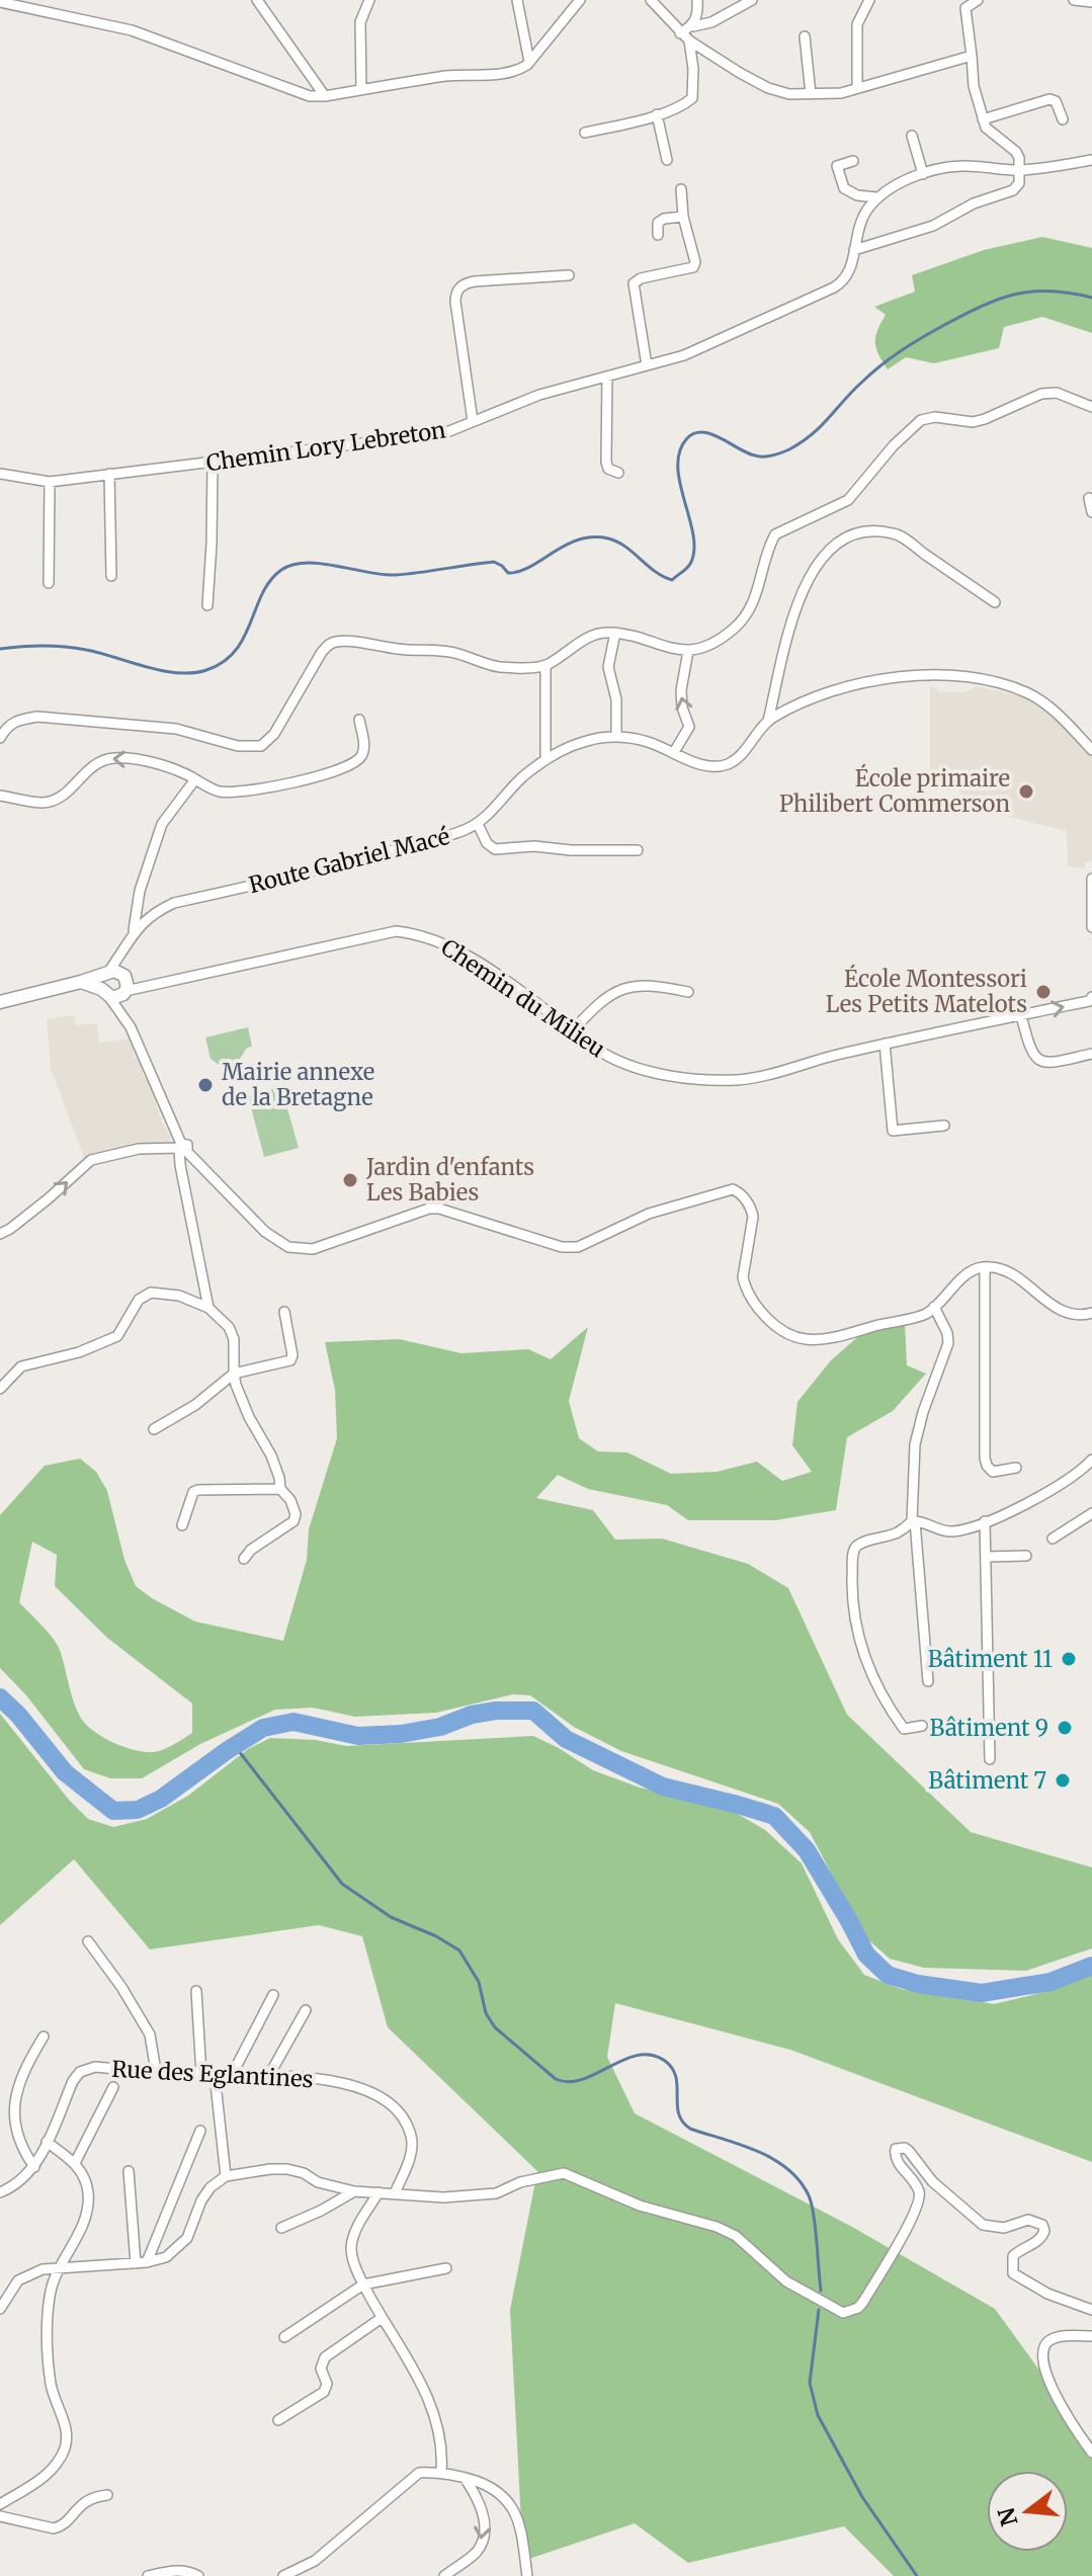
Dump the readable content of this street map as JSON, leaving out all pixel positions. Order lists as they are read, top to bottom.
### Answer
{
  "streets": {
    "street": [
      "Chemin Lory Lebreton",
      "Route Gabriel Macé",
      "Chemin du Milieu",
      "Rue des Eglantines"
    ]
  },
  "crossings": [
    ["Route Gabriel Macé", "Chemin du Milieu"]
  ],
  "places": [
    "École primaire Philibert Commerson",
    "École Montessori Les Petits Matelots",
    "Mairie annexe de la Bretagne",
    "Jardin d'enfants Les Babies",
    "Bâtiment 11",
    "Bâtiment 9",
    "Bâtiment 7"
  ],
  "north": "left"
}
